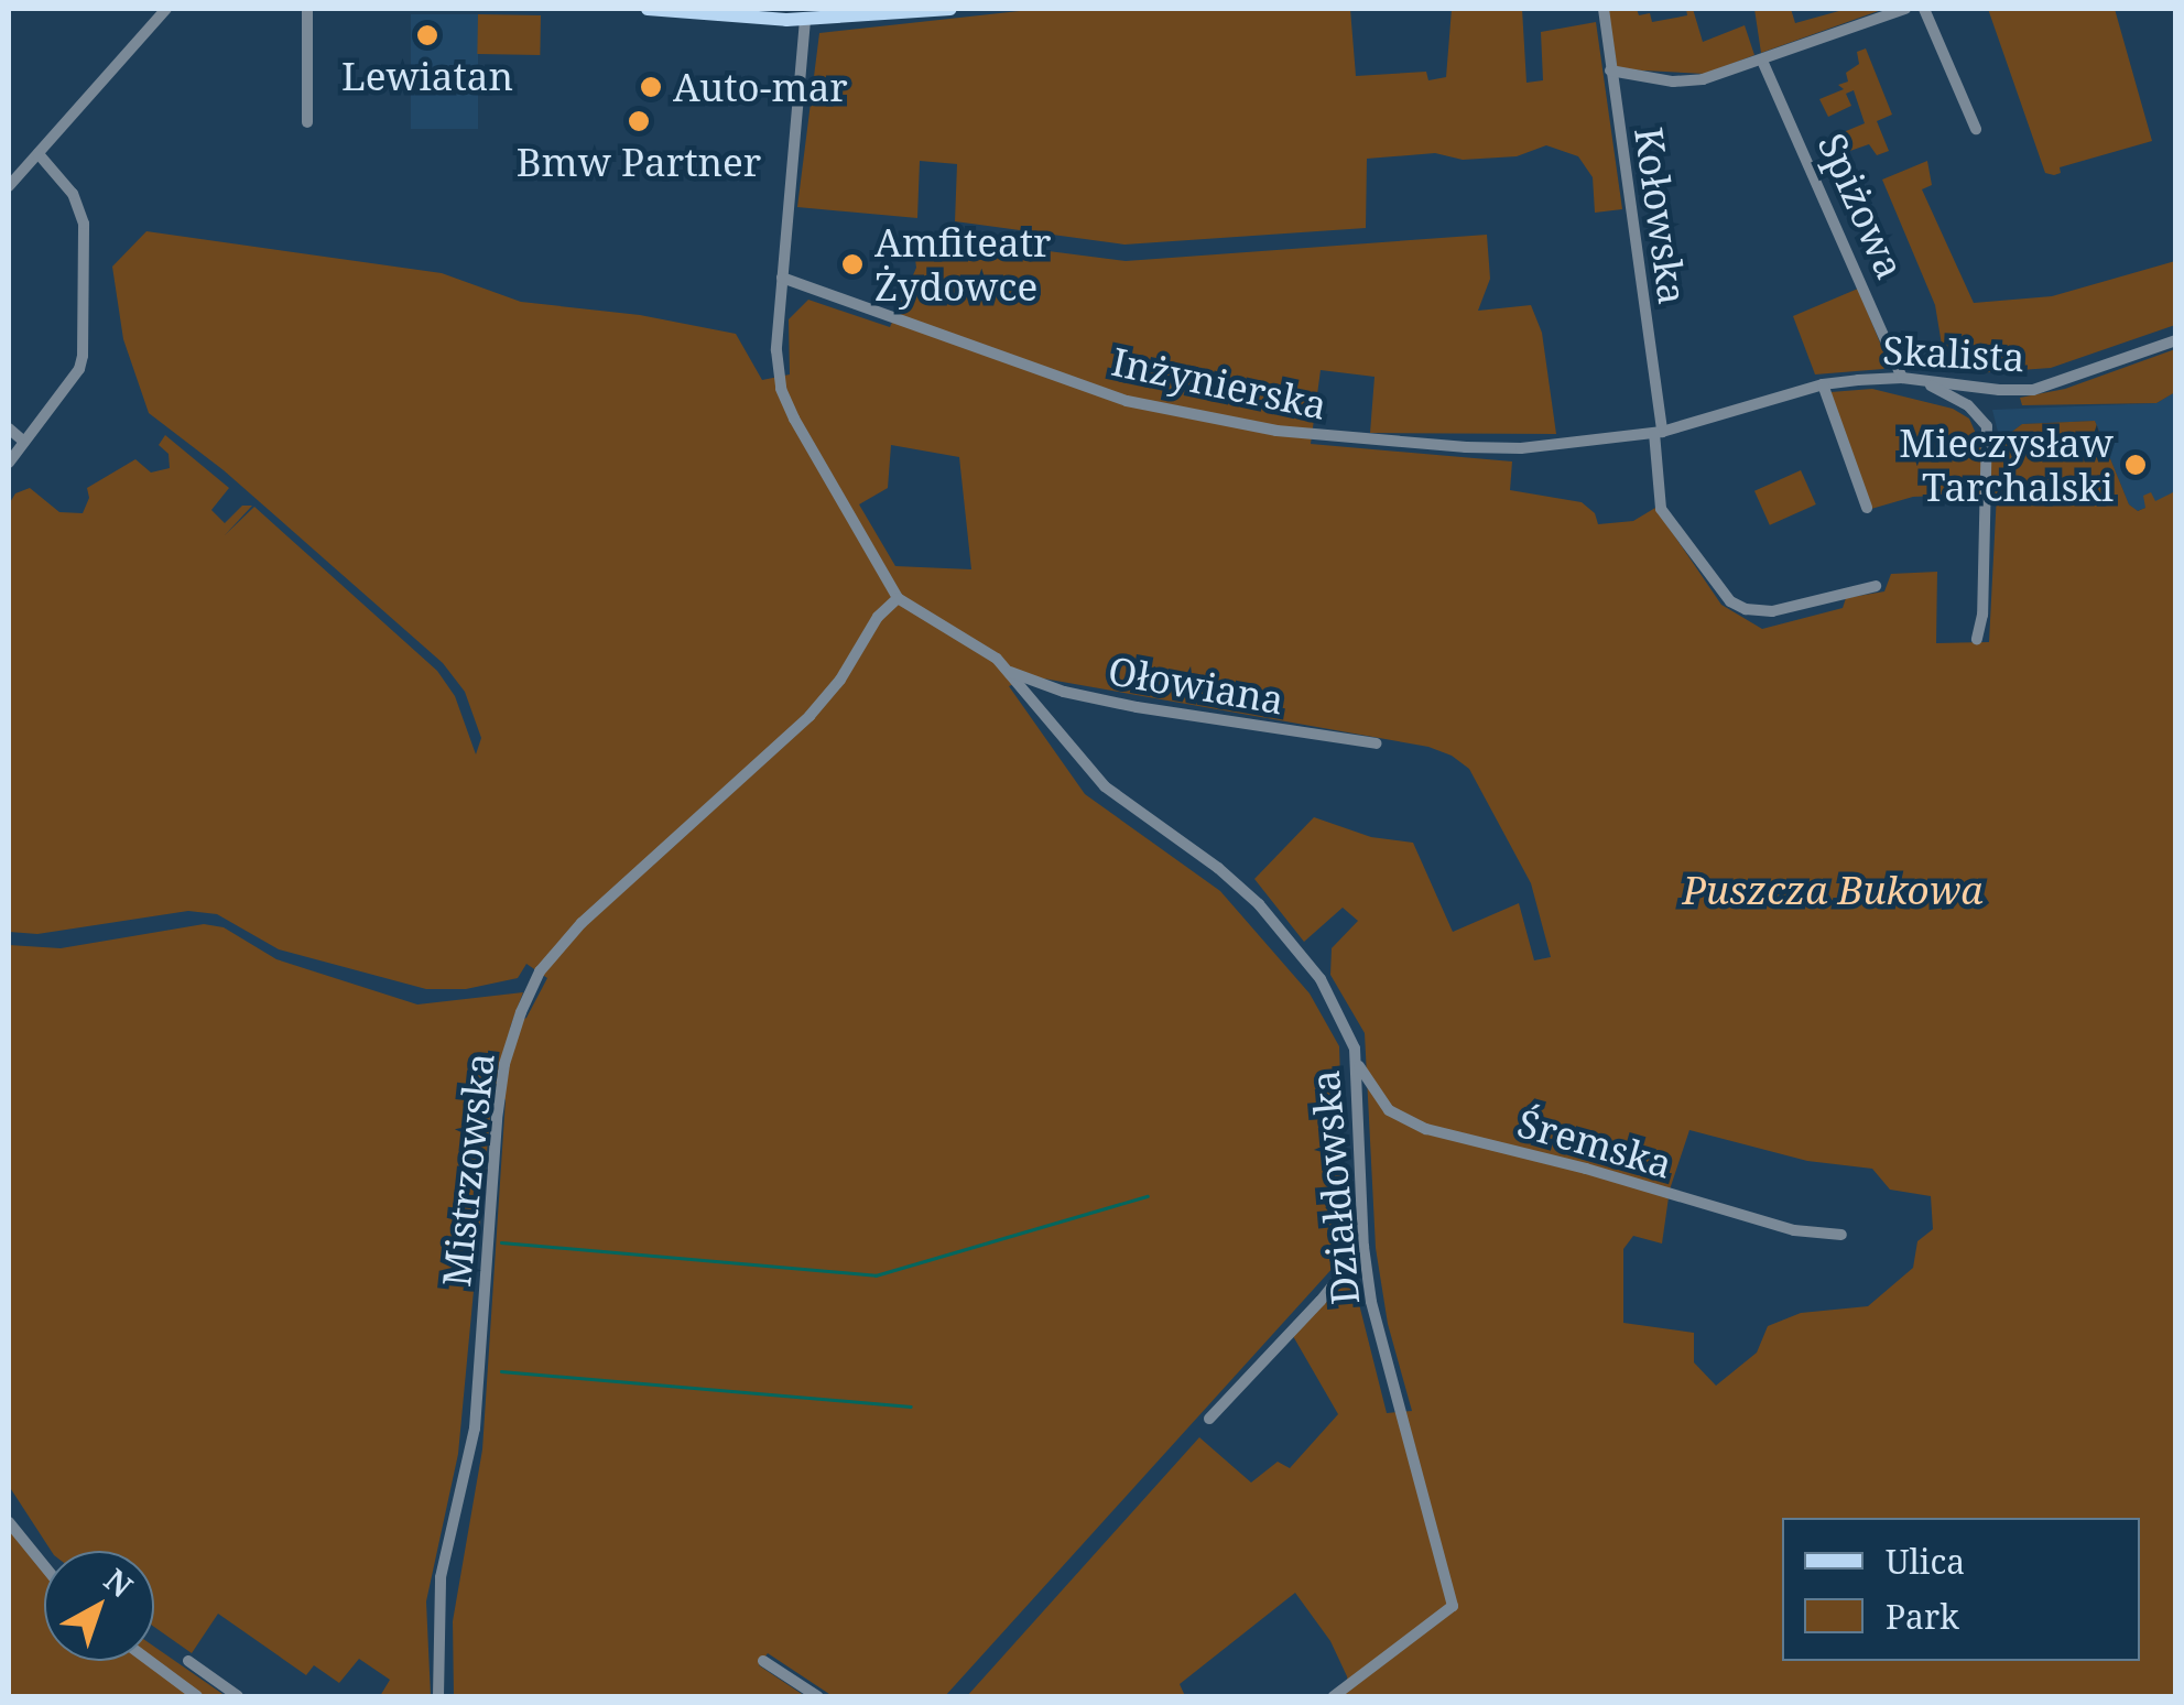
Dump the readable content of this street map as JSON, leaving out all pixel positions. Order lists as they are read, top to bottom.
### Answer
{
  "streets": {
    "street": [
      "Spiżowa",
      "Kołowska",
      "Skalista",
      "Inżynierska",
      "Ołowiana",
      "Śremska",
      "Mistrzowska",
      "Działdowska"
    ]
  },
  "crossings": [
    ["Spiżowa", "Skalista"],
    ["Kołowska", "Skalista"],
    ["Kołowska", "Inżynierska"],
    ["Skalista", "Inżynierska"],
    ["Ołowiana", "Działdowska"],
    ["Śremska", "Działdowska"]
  ],
  "parks": ["Puszcza Bukowa"],
  "places": [
    "Lewiatan",
    "Auto-mar",
    "Bmw Partner",
    "Amfiteatr Żydowce",
    "Mieczysław Tarchalski"
  ],
  "legend": ["Ulica", "Park"],
  "north": "top right"
}
